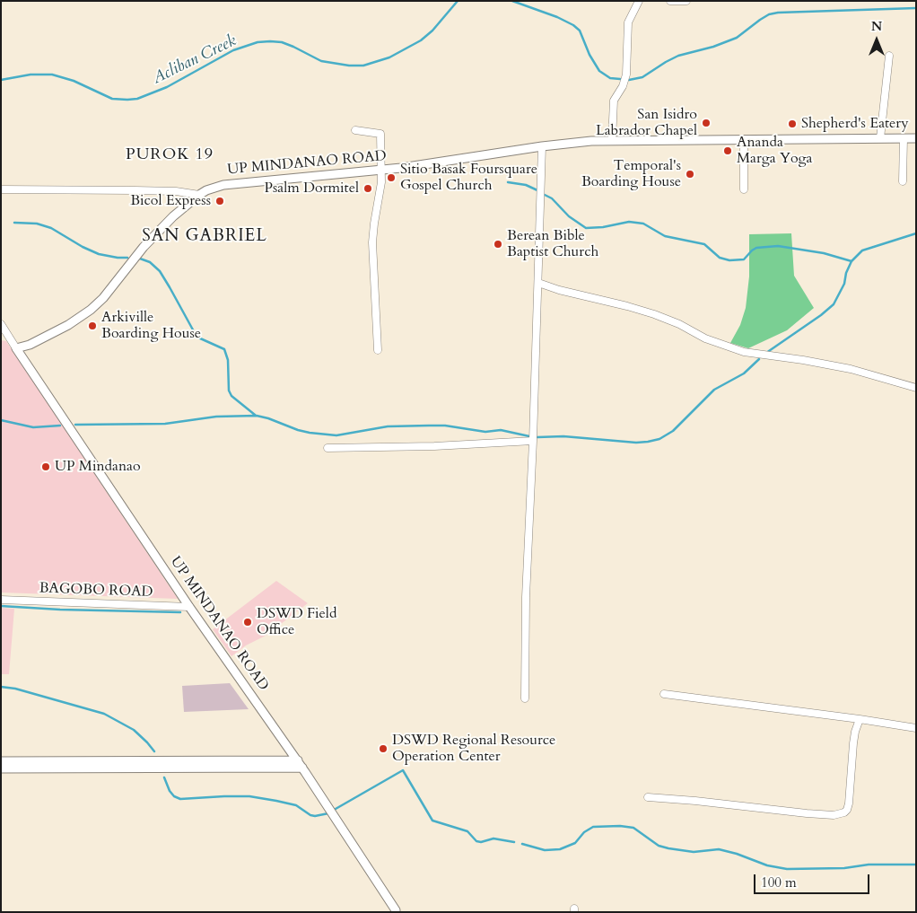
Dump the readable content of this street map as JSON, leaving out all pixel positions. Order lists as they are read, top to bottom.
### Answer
{
  "streets": {
    "street": ["UP MINDANAO ROAD", "BAGOBO ROAD"]
  },
  "crossings": [
    ["UP MINDANAO ROAD", "BAGOBO ROAD"]
  ],
  "districts": ["PUROK 19", "SAN GABRIEL"],
  "water": ["Acliban Creek"],
  "places": [
    "San Isidro Labrador Chapel",
    "Shepherd's Eatery",
    "Ananda Marga Yoga",
    "Temporal's Boarding House",
    "Sitio Basak Foursquare Gospel Church",
    "Psalm Dormitel",
    "Bicol Express",
    "Berean Bible Baptist Church",
    "Arkiville Boarding House",
    "UP Mindanao",
    "DSWD Field Office",
    "DSWD Regional Resource Operation Center"
  ],
  "scale_bar": "100 m",
  "north": "top"
}
